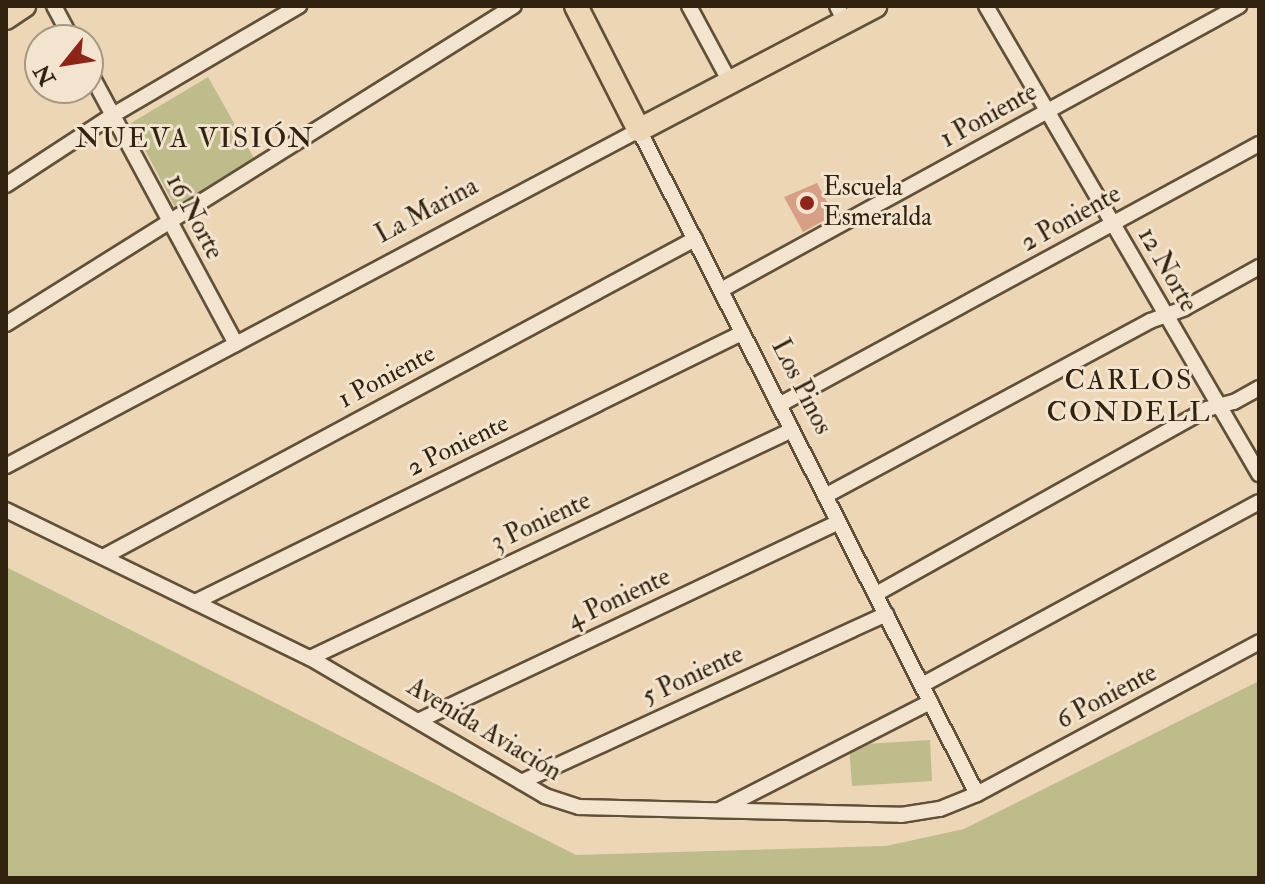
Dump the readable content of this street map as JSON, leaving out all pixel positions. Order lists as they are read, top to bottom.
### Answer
{
  "streets": {
    "main road": ["La Marina", "Los Pinos"],
    "street": [
      "1 Poniente",
      "16 Norte",
      "2 Poniente",
      "12 Norte",
      "3 Poniente",
      "4 Poniente",
      "5 Poniente",
      "6 Poniente",
      "Avenida Aviación"
    ]
  },
  "crossings": [
    ["1 Poniente", "12 Norte"],
    ["1 Poniente", "Los Pinos"],
    ["1 Poniente", "Avenida Aviación"],
    ["La Marina", "16 Norte"],
    ["La Marina", "Los Pinos"],
    ["2 Poniente", "12 Norte"],
    ["2 Poniente", "Los Pinos"],
    ["2 Poniente", "Avenida Aviación"],
    ["Los Pinos", "3 Poniente"],
    ["Los Pinos", "4 Poniente"],
    ["Los Pinos", "5 Poniente"],
    ["Los Pinos", "6 Poniente"],
    ["Los Pinos", "Avenida Aviación"],
    ["3 Poniente", "Avenida Aviación"],
    ["4 Poniente", "Avenida Aviación"],
    ["5 Poniente", "Avenida Aviación"],
    ["6 Poniente", "Avenida Aviación"]
  ],
  "districts": ["NUEVA VISIÓN", "CARLOS CONDELL"],
  "places": ["Escuela Esmeralda"],
  "north": "bottom left"
}
